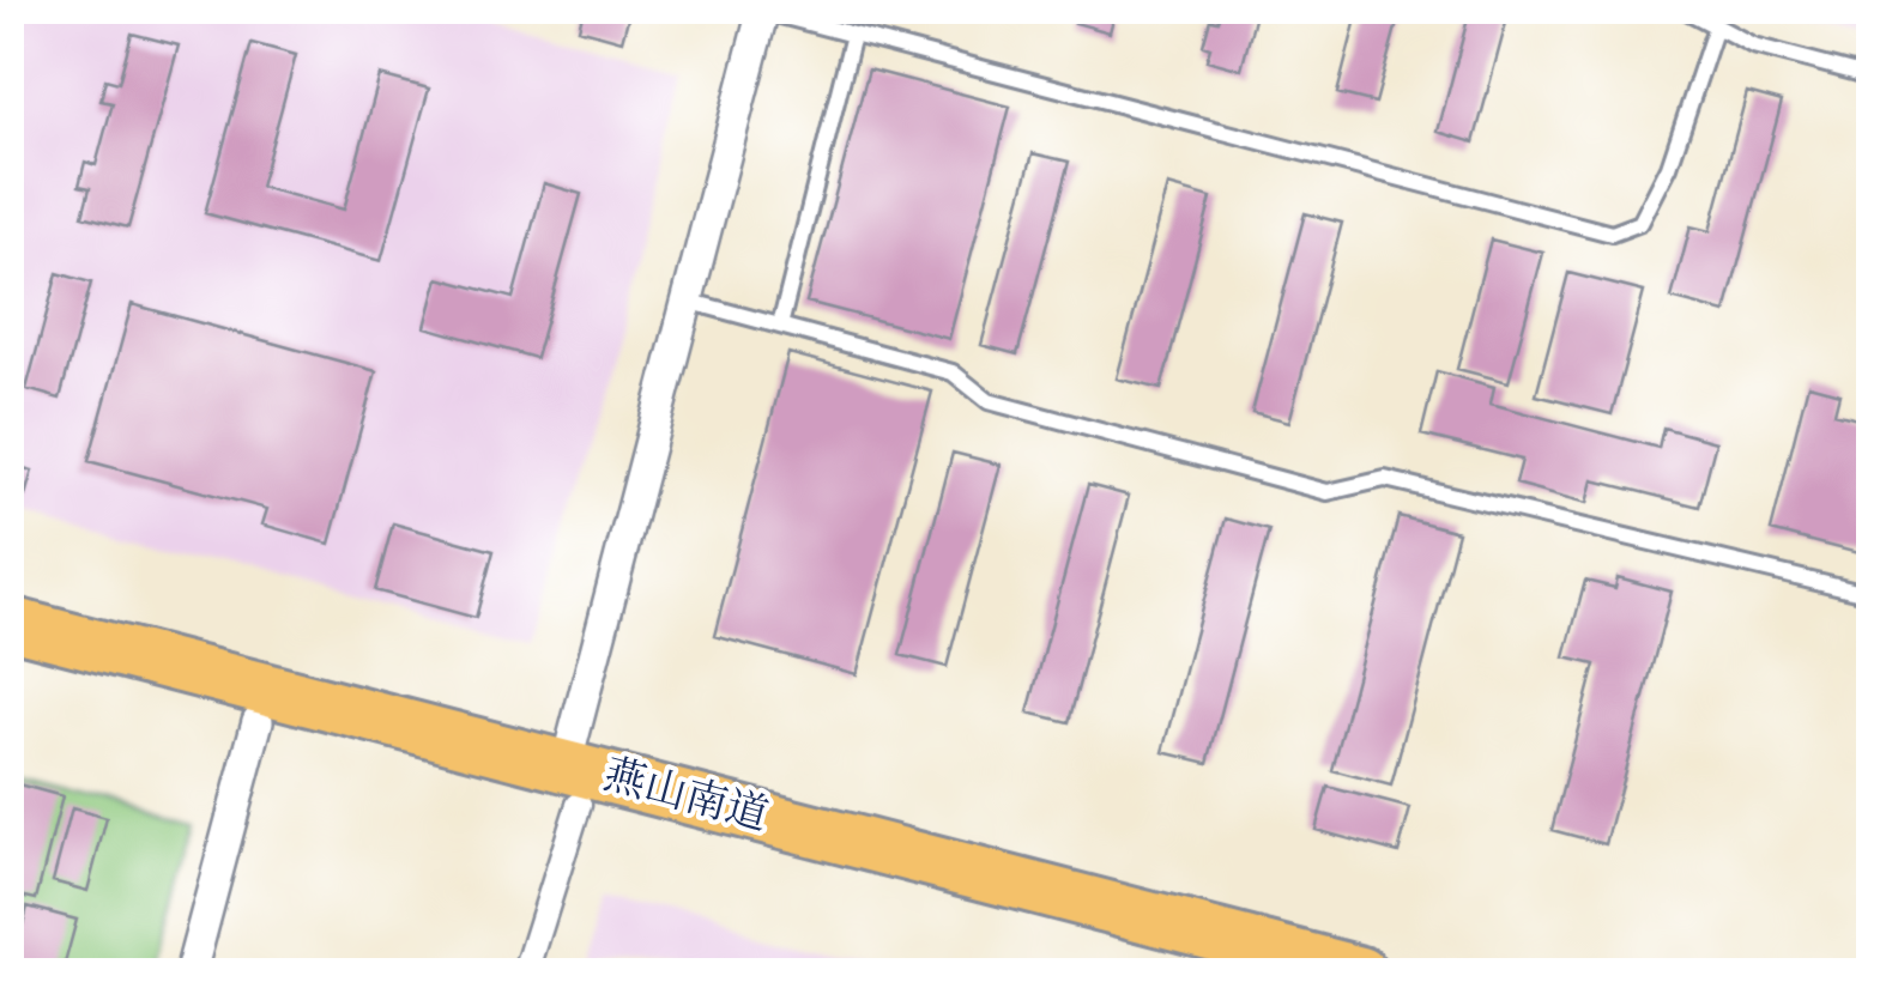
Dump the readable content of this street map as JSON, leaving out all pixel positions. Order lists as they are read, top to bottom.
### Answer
{
  "streets": {
    "main road": ["燕山南道"]
  }
}
